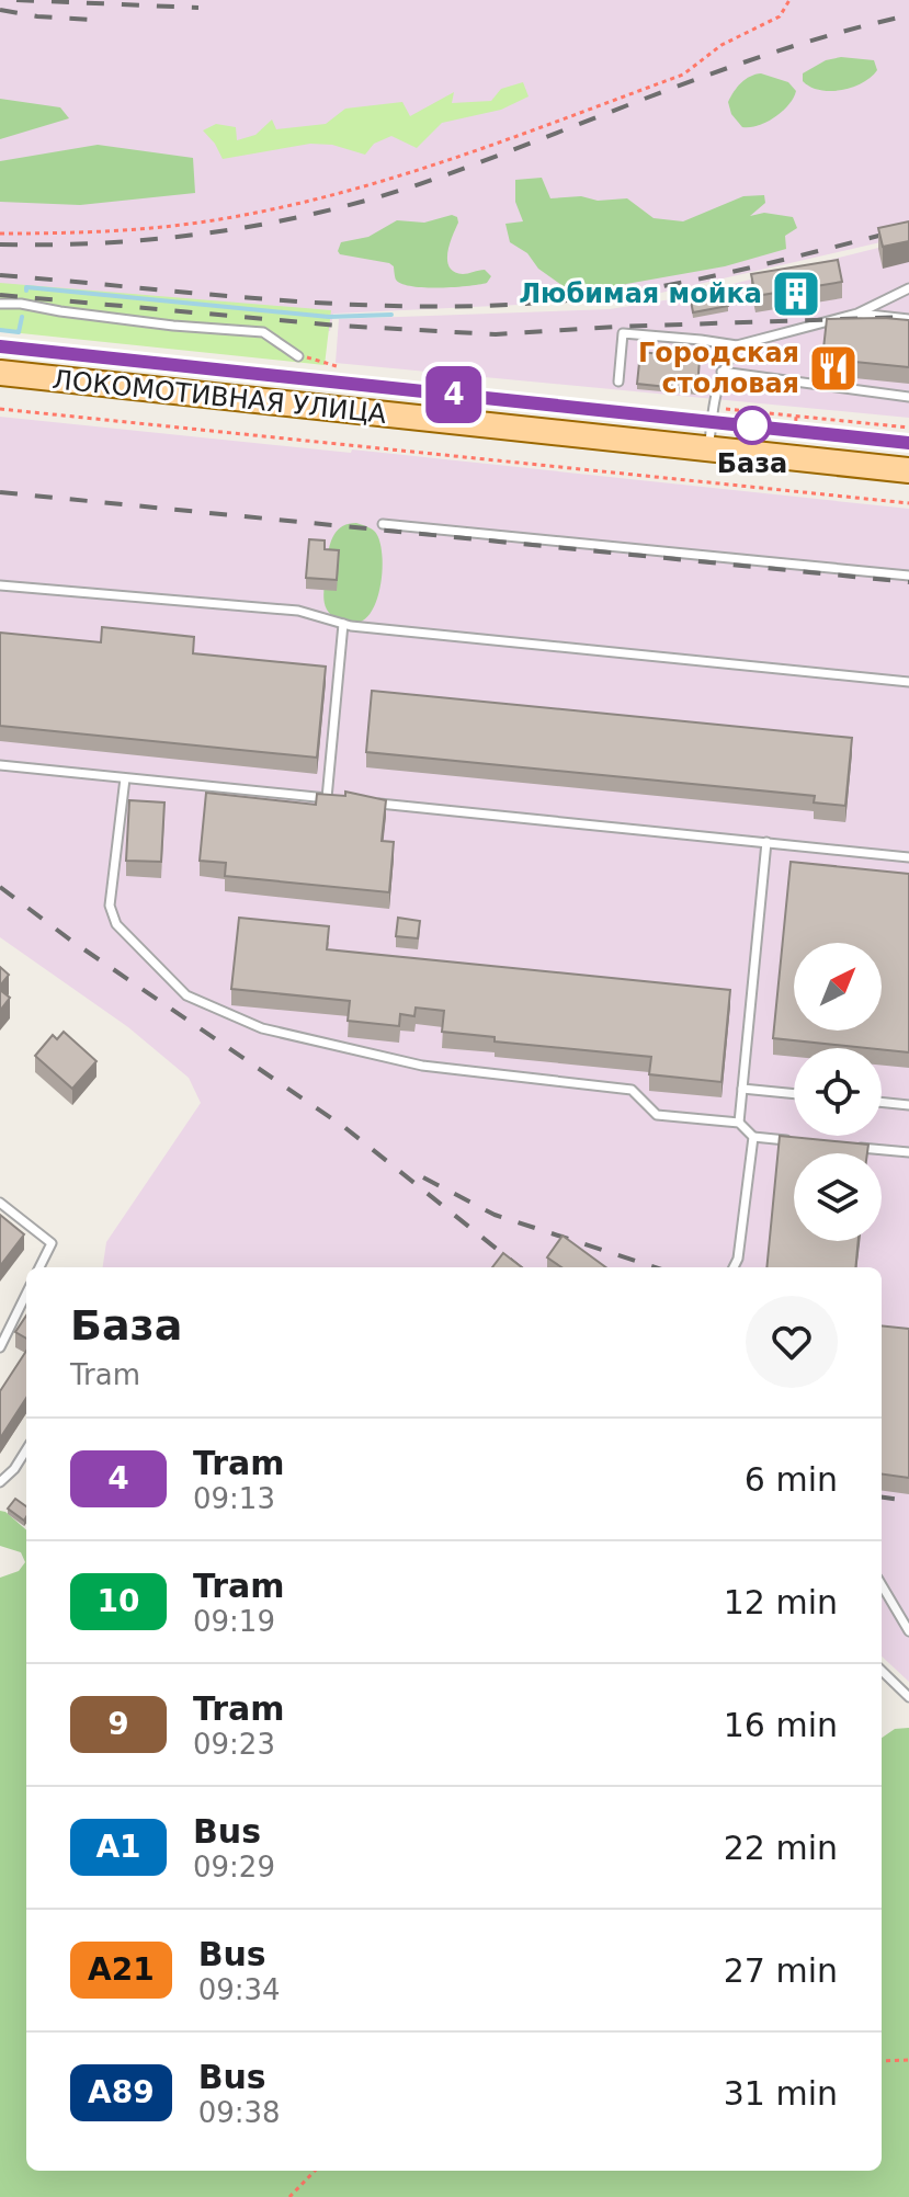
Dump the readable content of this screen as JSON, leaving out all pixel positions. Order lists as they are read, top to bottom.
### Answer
{
  "streets": {
    "main road": ["ЛОКОМОТИВНАЯ УЛИЦА"]
  },
  "places": {
    "building": ["Любимая мойка"],
    "restaurant": ["Городская столовая"],
    "other": ["База"]
  },
  "lines": ["tram line 4"],
  "north": "top right",
  "page": {
    "on_map": "4",
    "heading": ["База", "Tram"],
    "list": [
      {
        "mark": "4",
        "name": "Tram",
        "note": "09:13",
        "value": "6 min"
      },
      {
        "mark": "10",
        "name": "Tram",
        "note": "09:19",
        "value": "12 min"
      },
      {
        "mark": "9",
        "name": "Tram",
        "note": "09:23",
        "value": "16 min"
      },
      {
        "mark": "А1",
        "name": "Bus",
        "note": "09:29",
        "value": "22 min"
      },
      {
        "mark": "А21",
        "name": "Bus",
        "note": "09:34",
        "value": "27 min"
      },
      {
        "mark": "А89",
        "name": "Bus",
        "note": "09:38",
        "value": "31 min"
      }
    ]
  }
}
